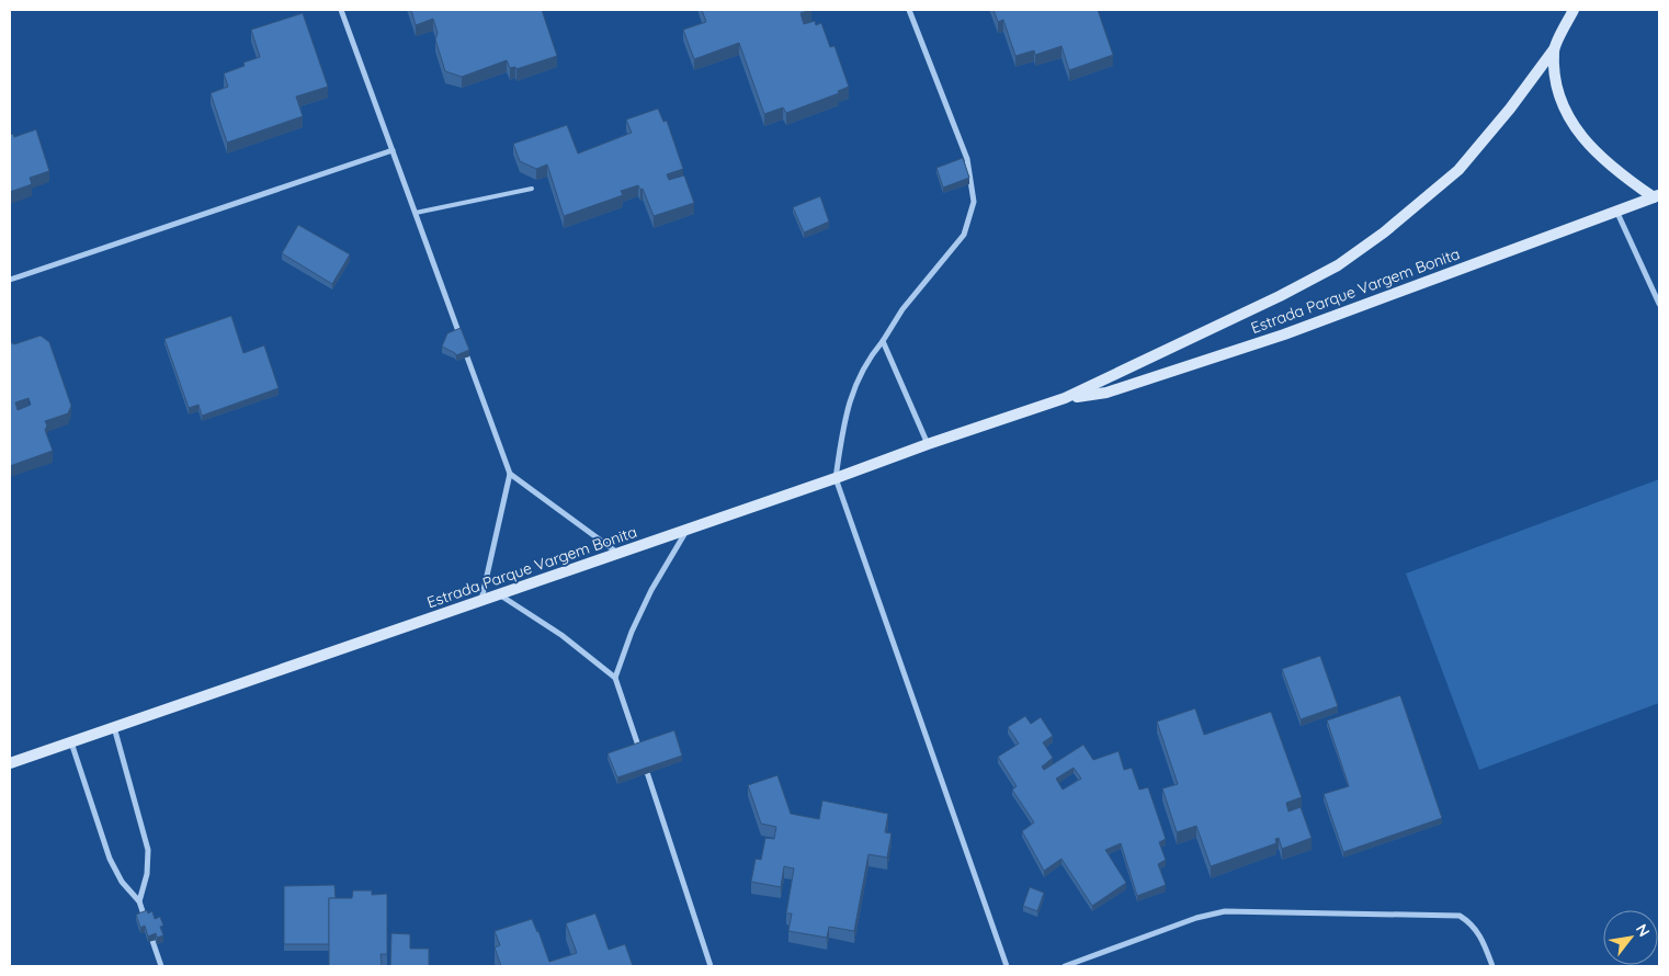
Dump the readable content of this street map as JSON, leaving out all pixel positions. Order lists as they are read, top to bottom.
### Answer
{
  "streets": {
    "main road": ["Estrada Parque Vargem Bonita"]
  },
  "north": "top right"
}
